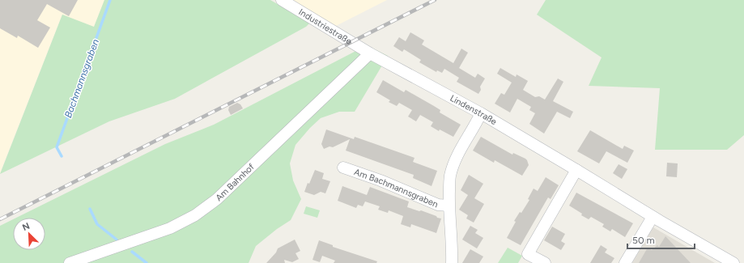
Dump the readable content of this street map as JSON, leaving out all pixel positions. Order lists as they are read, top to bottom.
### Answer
{
  "streets": {
    "street": [
      "Industriestraße",
      "Lindenstraße",
      "Am Bahnhof",
      "Am Bachmannsgraben"
    ]
  },
  "crossings": [
    ["Industriestraße", "Lindenstraße"],
    ["Industriestraße", "Am Bahnhof"],
    ["Lindenstraße", "Am Bahnhof"],
    ["Lindenstraße", "Am Bachmannsgraben"]
  ],
  "water": ["Bachmannsgraben"],
  "scale_bar": "50 m",
  "north": "top left"
}
